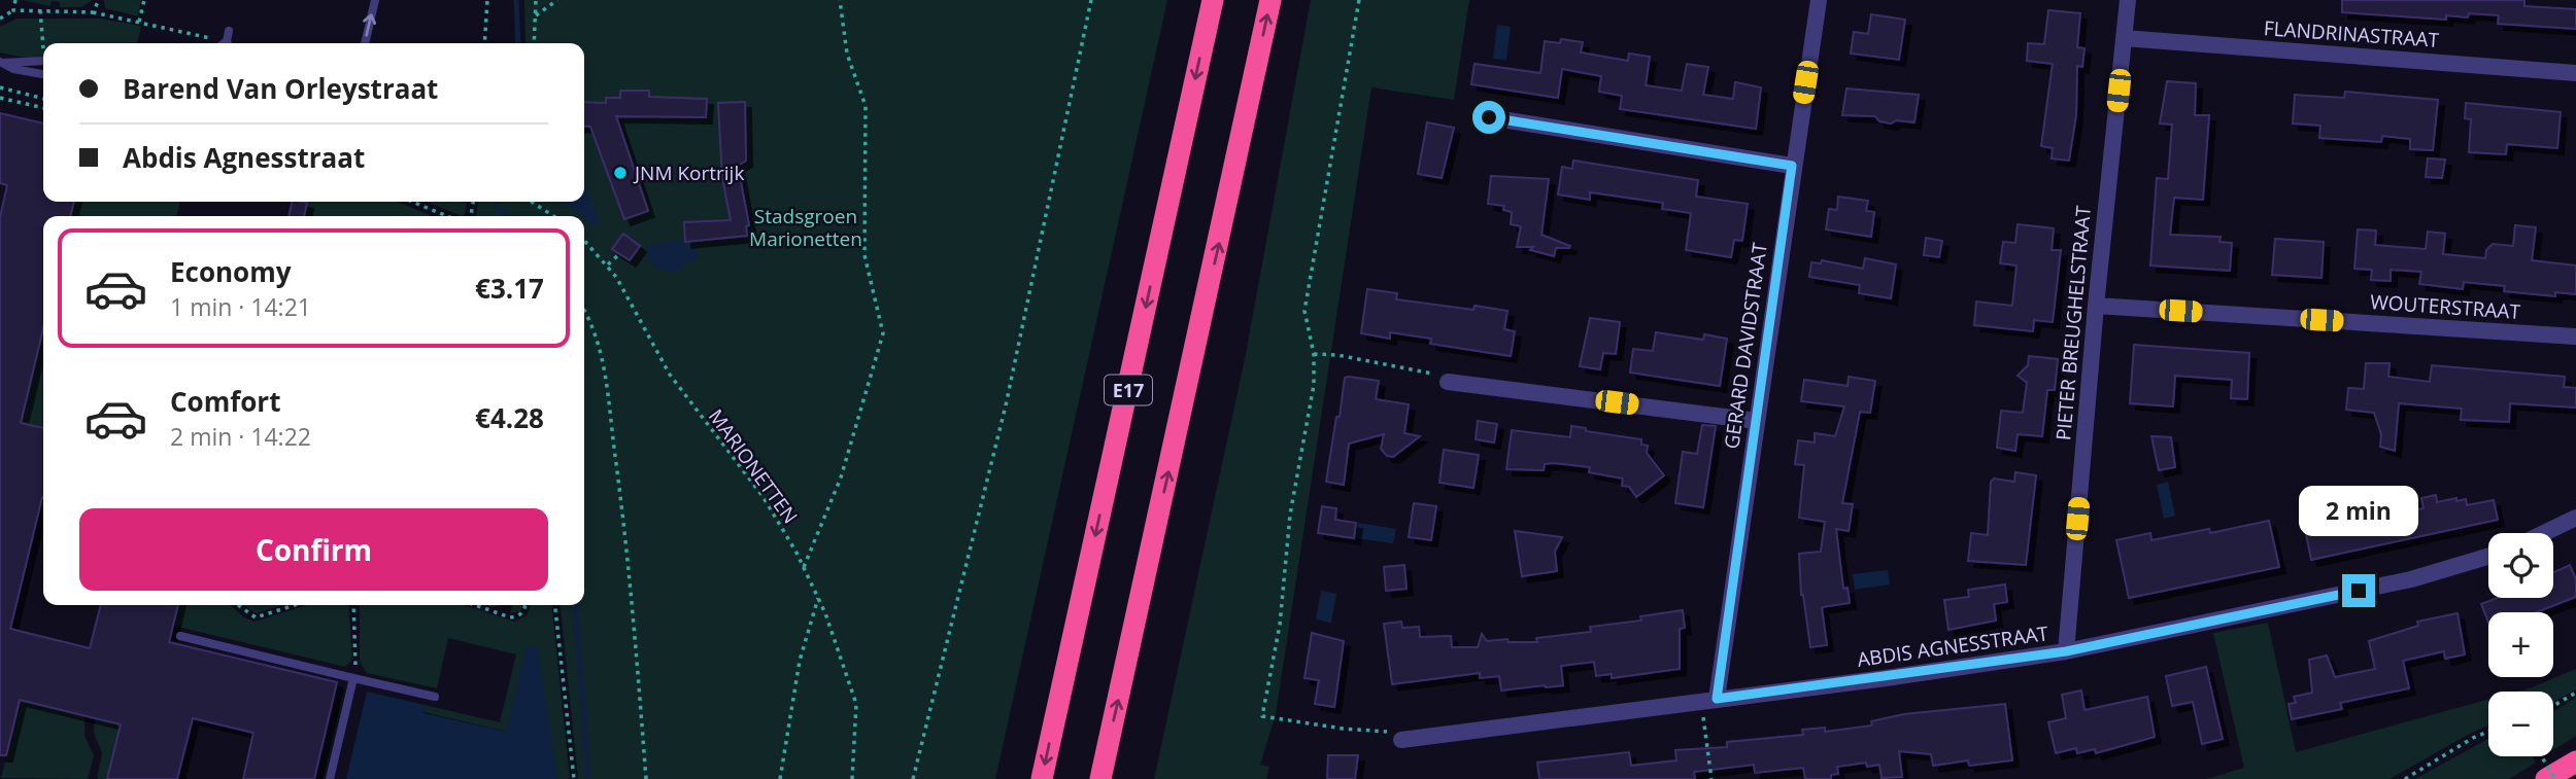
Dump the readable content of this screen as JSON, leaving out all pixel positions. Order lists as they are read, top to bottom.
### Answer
{
  "streets": {
    "highway": ["E17"],
    "street": [
      "FLANDRINASTRAAT",
      "WOUTERSTRAAT",
      "PIETER BREUGHELSTRAAT",
      "GERARD DAVIDSTRAAT",
      "ABDIS AGNESSTRAAT"
    ],
    "path": ["MARIONETTEN"]
  },
  "crossings": [
    ["FLANDRINASTRAAT", "PIETER BREUGHELSTRAAT"],
    ["WOUTERSTRAAT", "PIETER BREUGHELSTRAAT"],
    ["PIETER BREUGHELSTRAAT", "ABDIS AGNESSTRAAT"],
    ["GERARD DAVIDSTRAAT", "ABDIS AGNESSTRAAT"]
  ],
  "parks": ["Stadsgroen Marionetten"],
  "places": ["JNM Kortrijk"],
  "page": {
    "banner": ["Barend Van Orleystraat", "Abdis Agnesstraat"],
    "list": [
      {
        "name": "Economy",
        "note": "1 min · 14:21",
        "value": "€3.17"
      },
      {
        "name": "Comfort",
        "note": "2 min · 14:22",
        "value": "€4.28"
      }
    ],
    "bubble": "2 min",
    "buttons": "Confirm",
    "map_buttons": ["+", "−"]
  }
}
